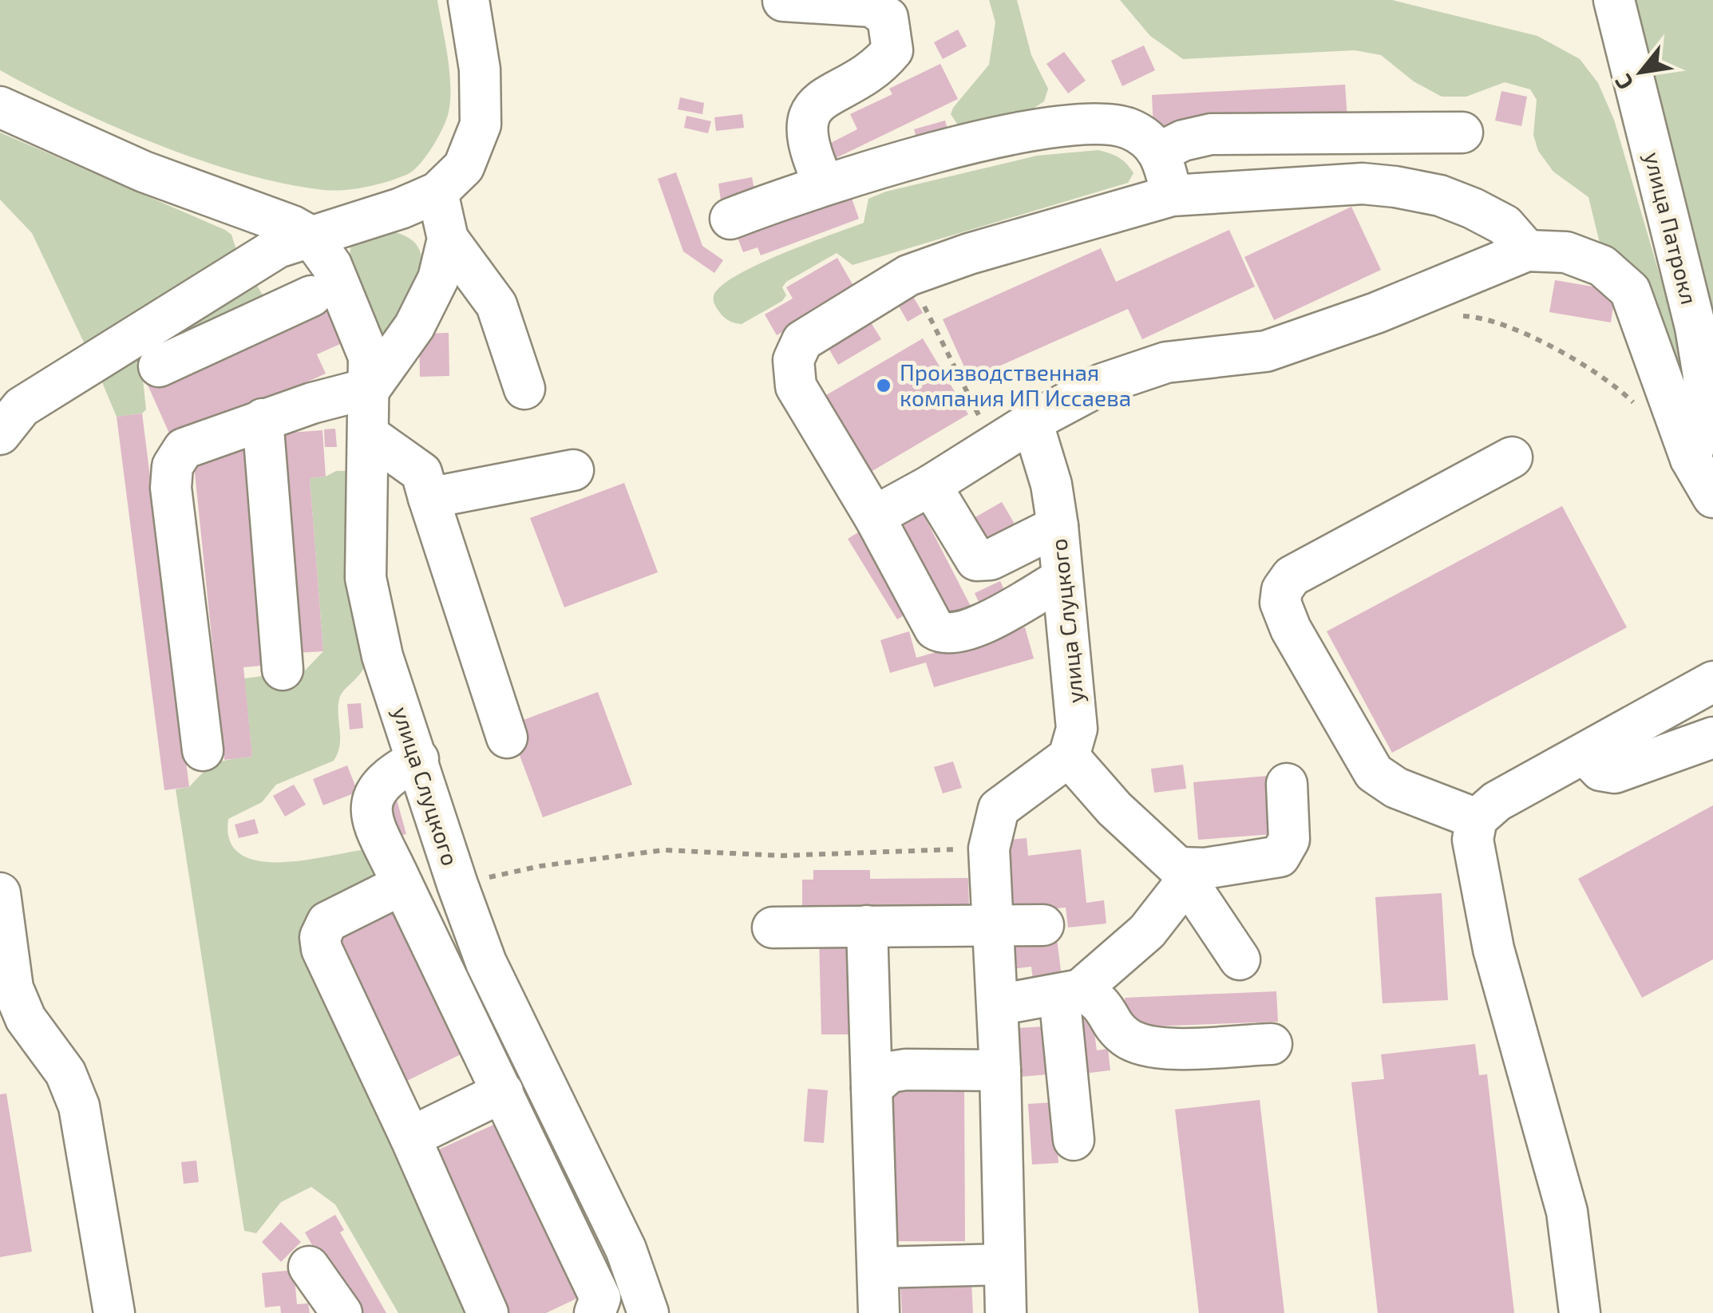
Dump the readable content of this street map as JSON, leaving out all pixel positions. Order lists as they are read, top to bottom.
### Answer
{
  "streets": {
    "street": ["улица Патрокл", "улица Слуцкого"]
  },
  "places": ["Производственная компания ИП Иссаева"],
  "north": "bottom left"
}
